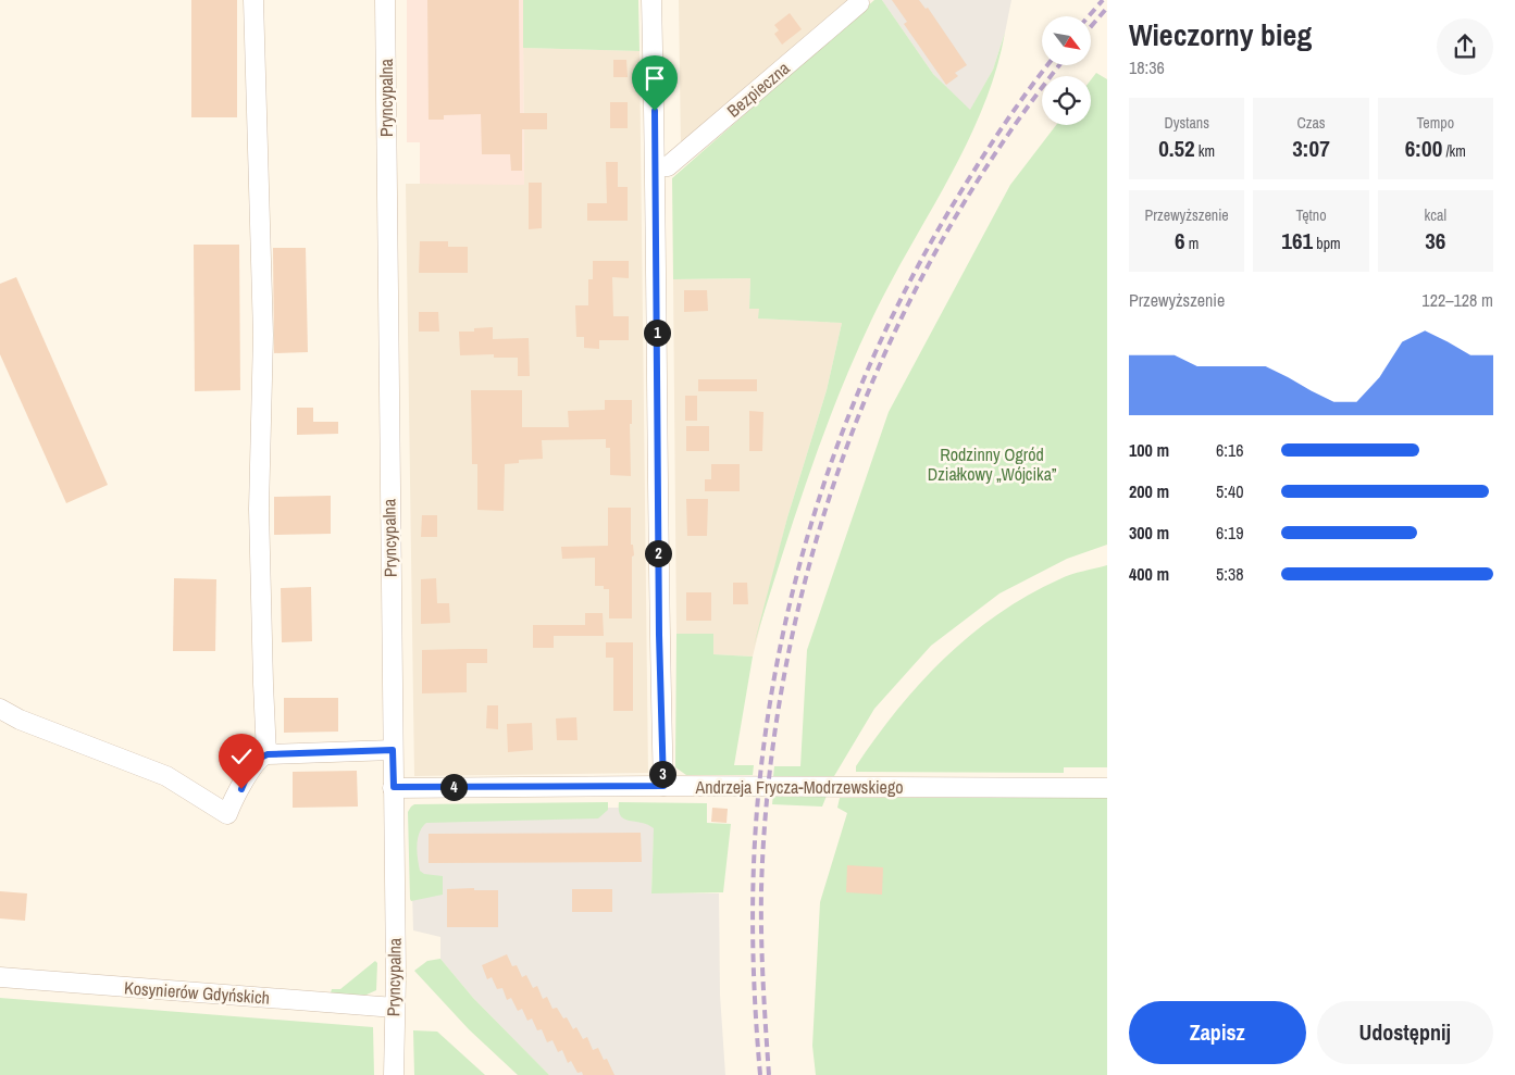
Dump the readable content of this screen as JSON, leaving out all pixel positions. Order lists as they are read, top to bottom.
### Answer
{
  "streets": {
    "street": [
      "Bezpieczna",
      "Pryncypalna",
      "Andrzeja Frycza-Modrzewskiego",
      "Kosynierów Gdyńskich"
    ]
  },
  "crossings": [
    ["Pryncypalna", "Andrzeja Frycza-Modrzewskiego"],
    ["Pryncypalna", "Kosynierów Gdyńskich"]
  ],
  "parks": ["Rodzinny Ogród Działkowy „Wójcika”"],
  "north": "bottom right",
  "page": {
    "heading": ["Wieczorny bieg", "18:36"],
    "stats": [
      ["Dystans", "0.52 km"],
      ["Czas", "3:07"],
      ["Tempo", "6:00 /km"],
      ["Przewyższenie", "6 m"],
      ["Tętno", "161 bpm"],
      ["kcal", "36"]
    ],
    "chart": ["Przewyższenie", "122–128 m"],
    "pins": [
      "1",
      "2",
      "3",
      "4"
    ],
    "list": [
      {
        "name": "100 m",
        "note": "6:16"
      },
      {
        "name": "200 m",
        "note": "5:40"
      },
      {
        "name": "300 m",
        "note": "6:19"
      },
      {
        "name": "400 m",
        "note": "5:38"
      }
    ],
    "buttons": ["Zapisz", "Udostępnij"]
  }
}
